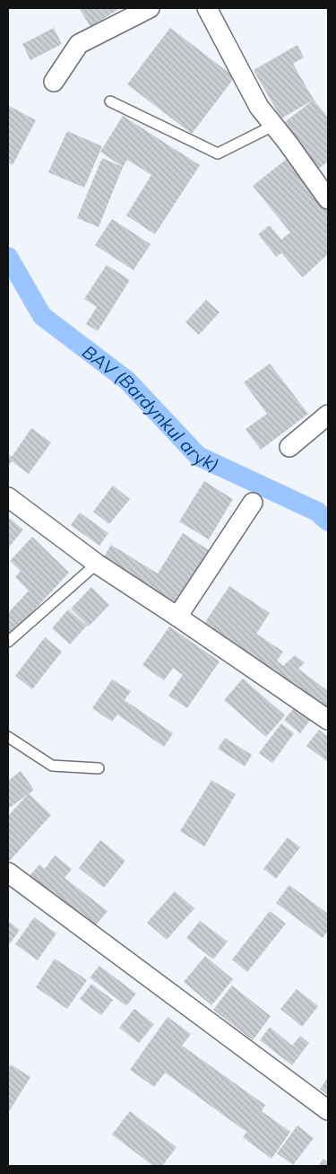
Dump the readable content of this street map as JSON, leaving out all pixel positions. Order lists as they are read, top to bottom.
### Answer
{
  "water": ["BAV (Bardynkul aryk)"]
}
